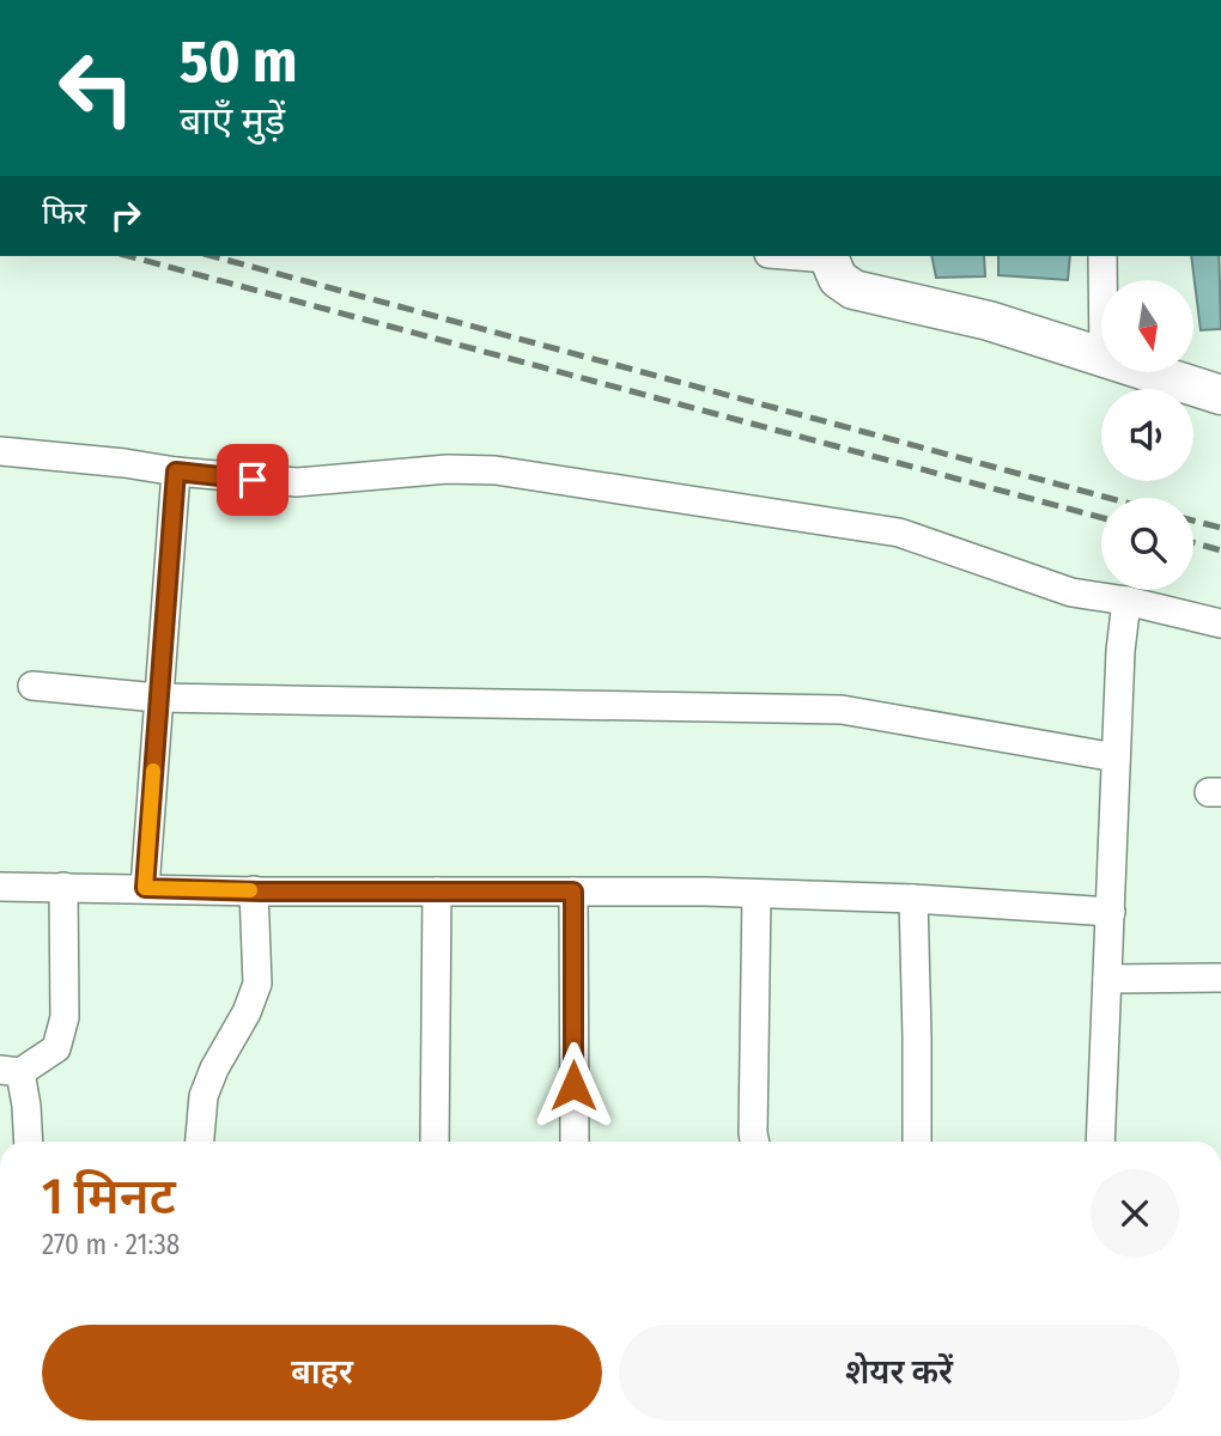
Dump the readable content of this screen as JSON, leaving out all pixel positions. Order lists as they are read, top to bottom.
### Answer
{
  "north": "bottom",
  "page": {
    "turn": ["50 m", "बाएँ मुड़ें"],
    "then": "फिर",
    "heading": ["1 मिनट", "270 m · 21:38"],
    "buttons": ["बाहर", "शेयर करें"]
  }
}
